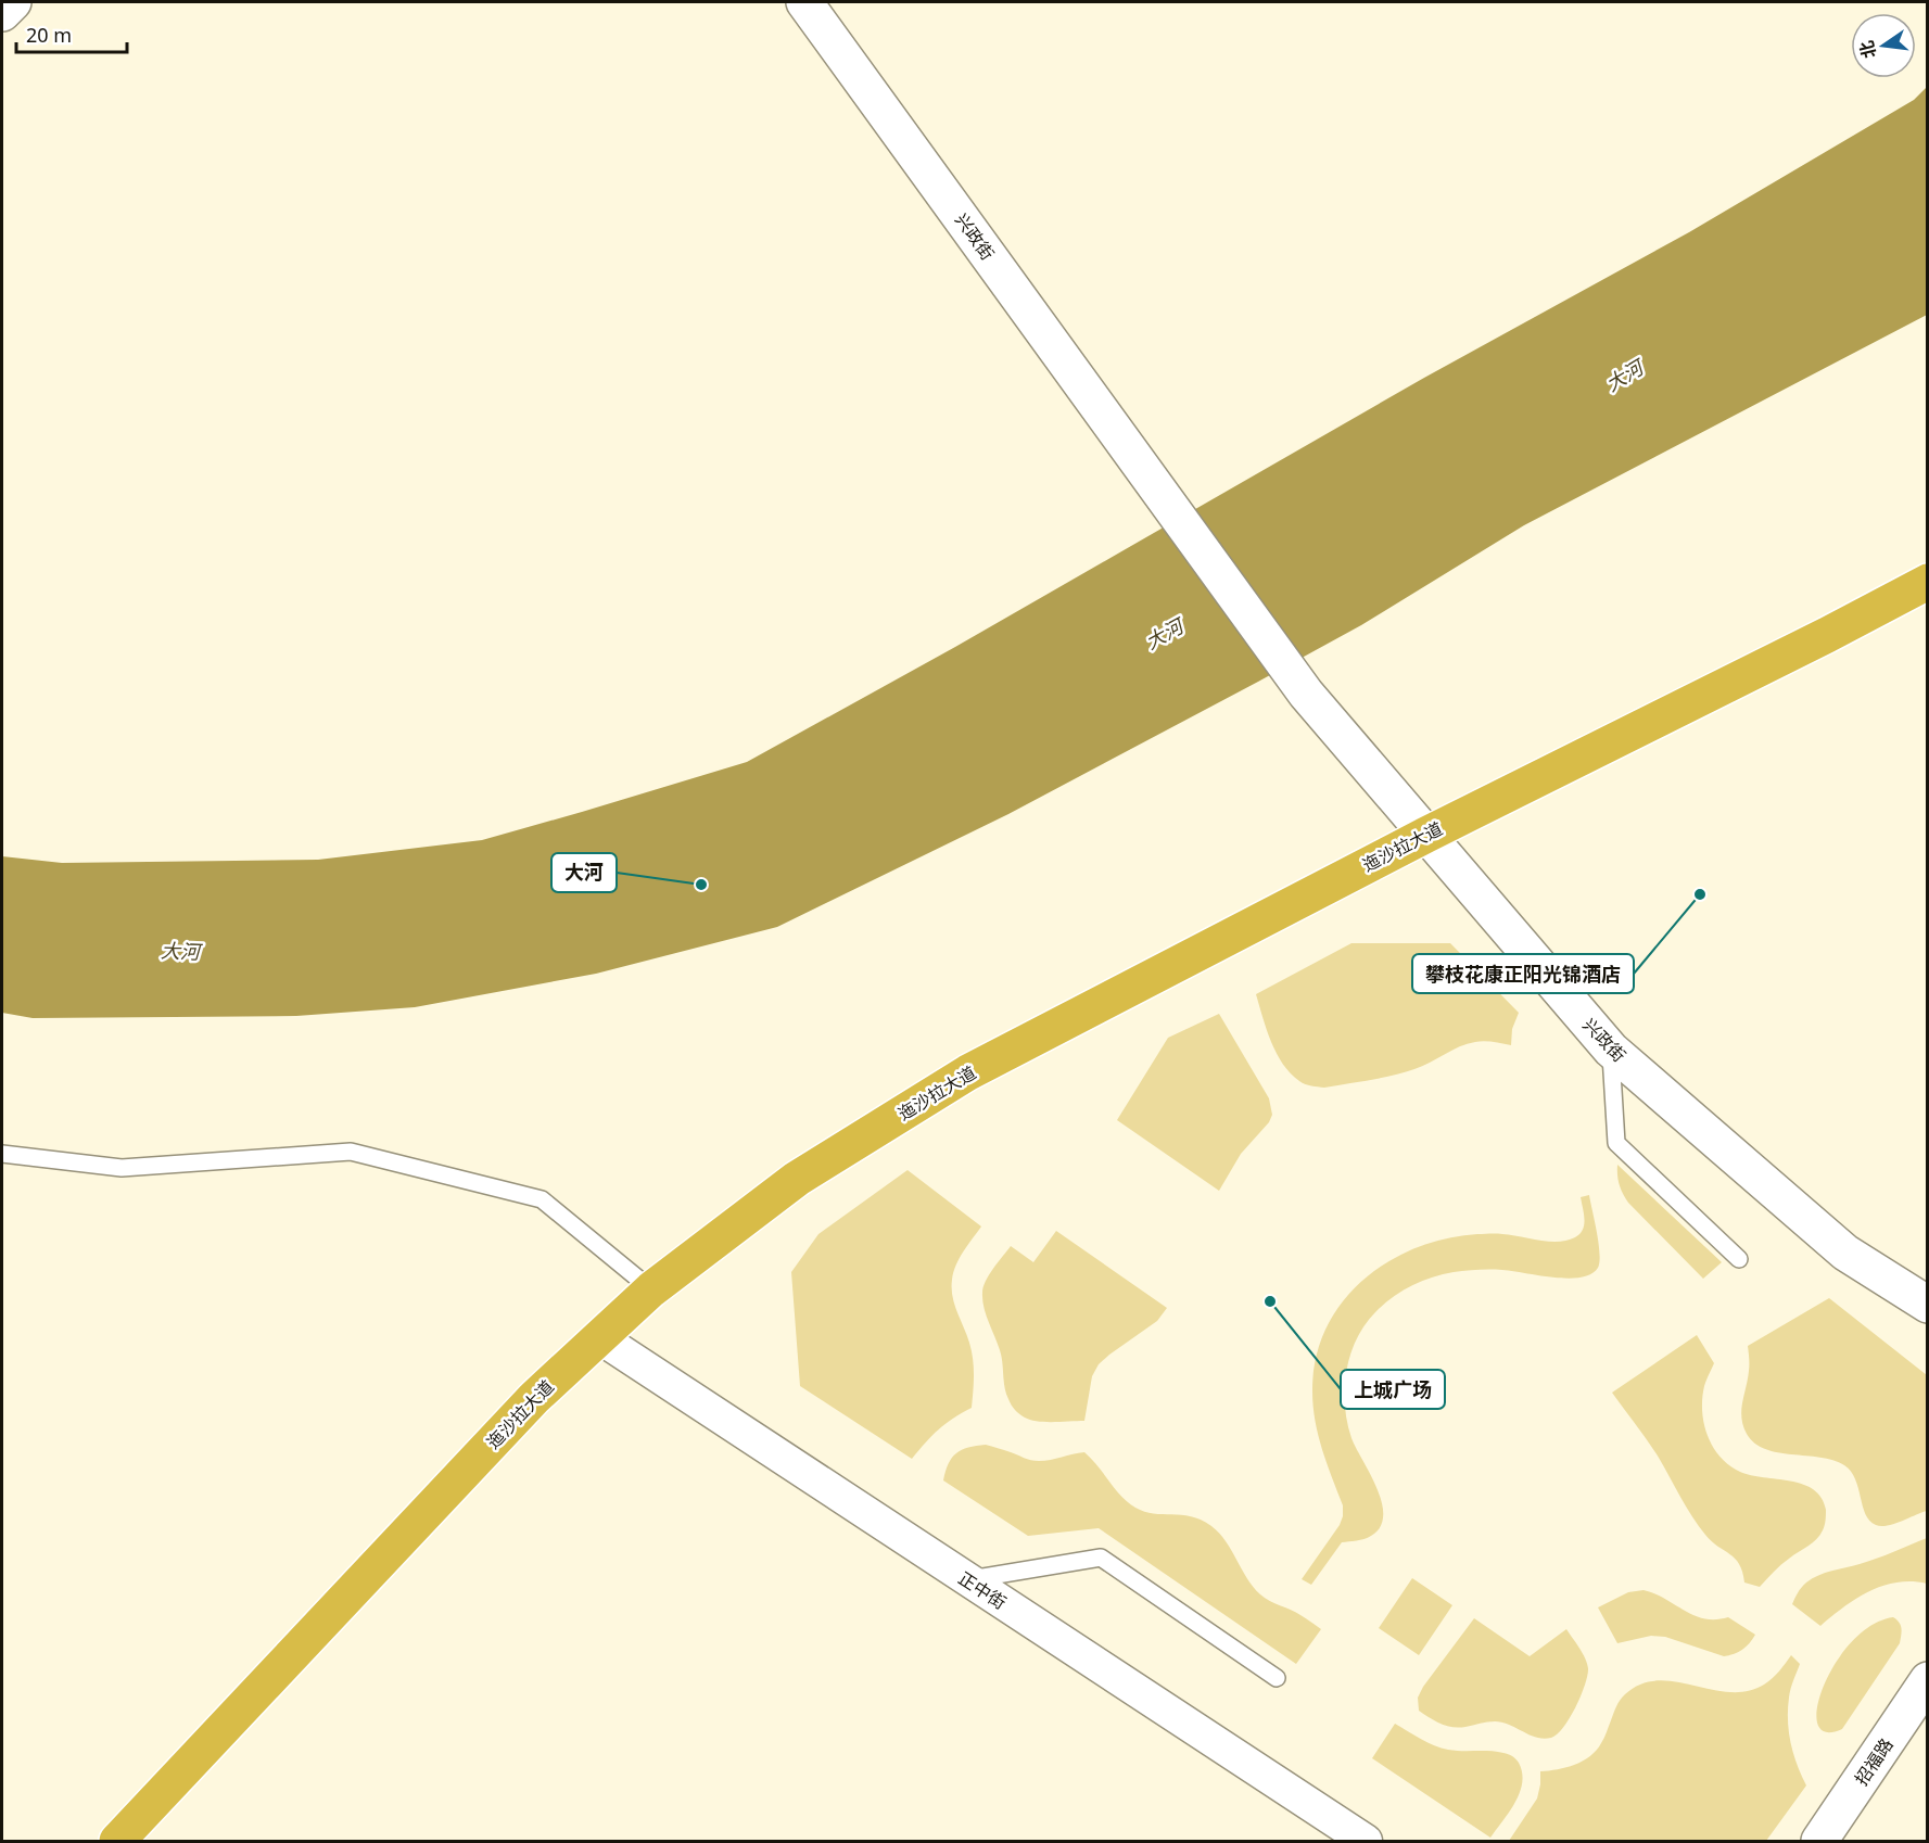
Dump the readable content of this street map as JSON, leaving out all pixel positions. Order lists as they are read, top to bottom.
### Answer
{
  "streets": {
    "highway": ["迤沙拉大道"],
    "street": ["兴政街", "正中街", "招福路"]
  },
  "crossings": [
    ["兴政街", "迤沙拉大道"],
    ["迤沙拉大道", "正中街"]
  ],
  "water": ["大河"],
  "places": ["大河", "攀枝花康正阳光锦酒店", "上城广场"],
  "scale_bar": "20 m",
  "north": "left"
}
